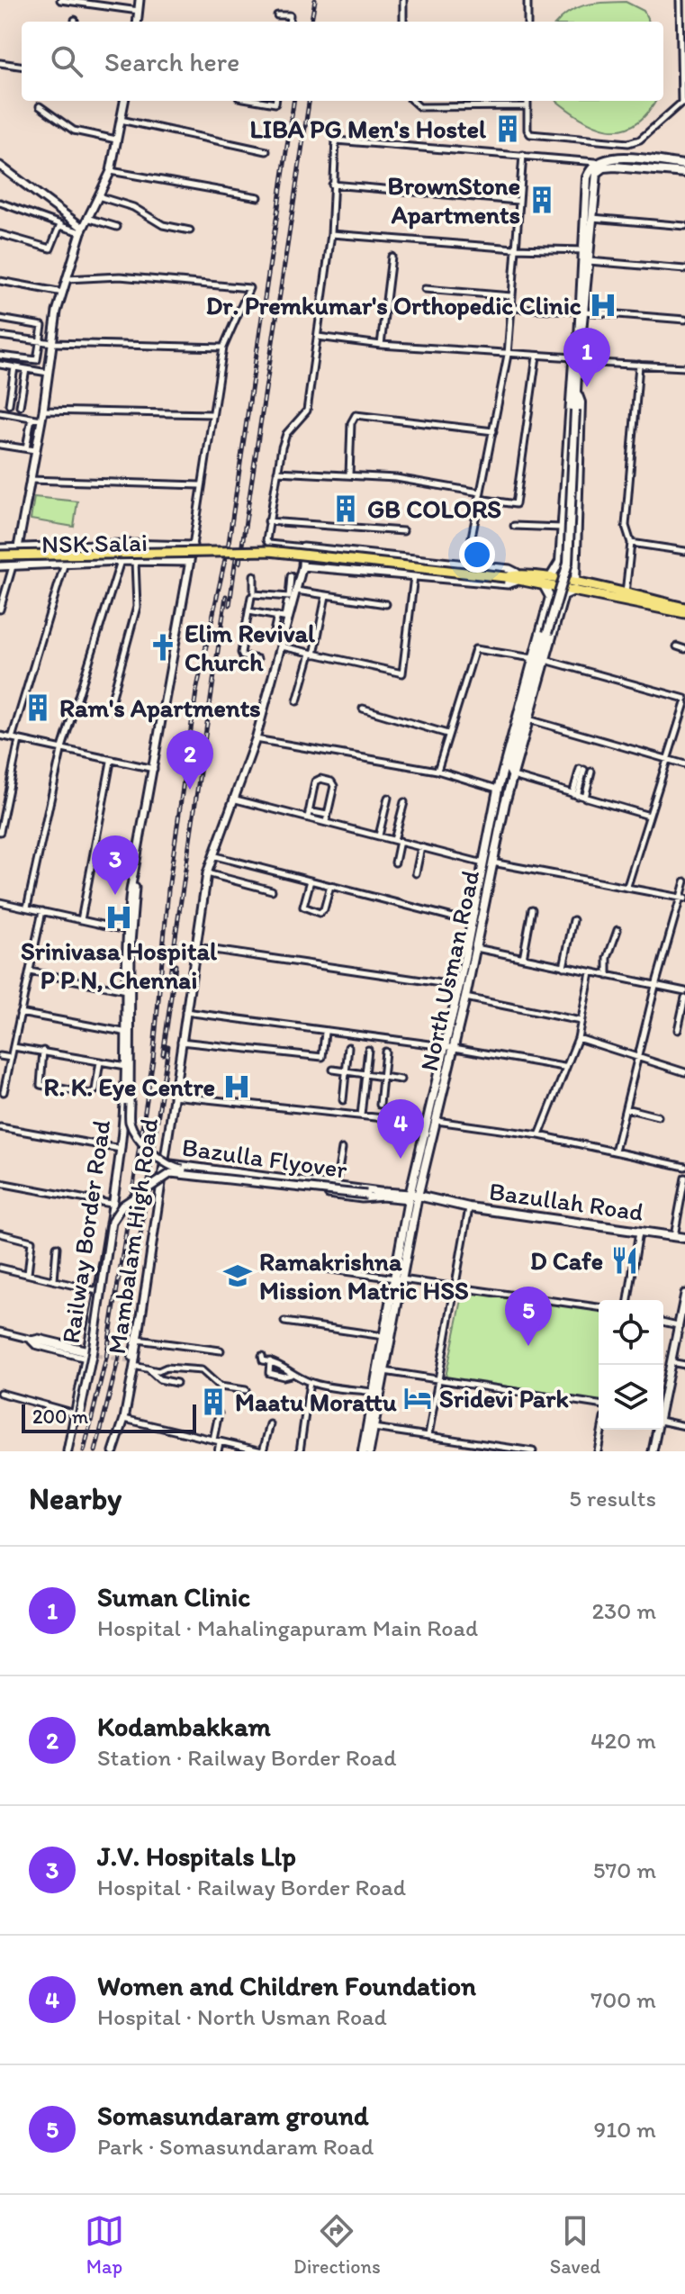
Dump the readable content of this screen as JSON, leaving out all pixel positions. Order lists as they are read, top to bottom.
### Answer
{
  "streets": {
    "main road": ["North Usman Road", "Bazullah Road"],
    "street": [
      "NSK Salai",
      "Bazulla Flyover",
      "Railway Border Road",
      "Mambalam High Road"
    ]
  },
  "crossings": [
    ["NSK Salai", "Railway Border Road"],
    ["North Usman Road", "Bazullah Road"],
    ["Bazulla Flyover", "Bazullah Road"],
    ["Bazulla Flyover", "Railway Border Road"],
    ["Bazullah Road", "Mambalam High Road"]
  ],
  "places": {
    "building": [
      "LIBA PG Men's Hostel",
      "BrownStone Apartments",
      "GB COLORS",
      "Ram's Apartments",
      "Maatu Morattu"
    ],
    "hospital": ["Dr. Premkumar's Orthopedic Clinic", "Srinivasa Hospital P P N, Chennai", "R. K. Eye Centre"],
    "church": ["Elim Revival Church"],
    "restaurant": ["D Cafe"],
    "school or university": ["Ramakrishna Mission Matric HSS"],
    "hotel": ["Sridevi Park"]
  },
  "scale_bar": "200 m",
  "page": {
    "search": "Search here",
    "pins": [
      "1",
      "2",
      "3",
      "4",
      "5"
    ],
    "scale": "200 m",
    "heading": ["Nearby", "5 results"],
    "list": [
      {
        "mark": "1",
        "name": "Suman Clinic",
        "note": "Hospital · Mahalingapuram Main Road",
        "value": "230 m"
      },
      {
        "mark": "2",
        "name": "Kodambakkam",
        "note": "Station · Railway Border Road",
        "value": "420 m"
      },
      {
        "mark": "3",
        "name": "J.V. Hospitals Llp",
        "note": "Hospital · Railway Border Road",
        "value": "570 m"
      },
      {
        "mark": "4",
        "name": "Women and Children Foundation",
        "note": "Hospital · North Usman Road",
        "value": "700 m"
      },
      {
        "mark": "5",
        "name": "Somasundaram ground",
        "note": "Park · Somasundaram Road",
        "value": "910 m"
      }
    ],
    "nav": ["Map", "Directions", "Saved"]
  }
}
